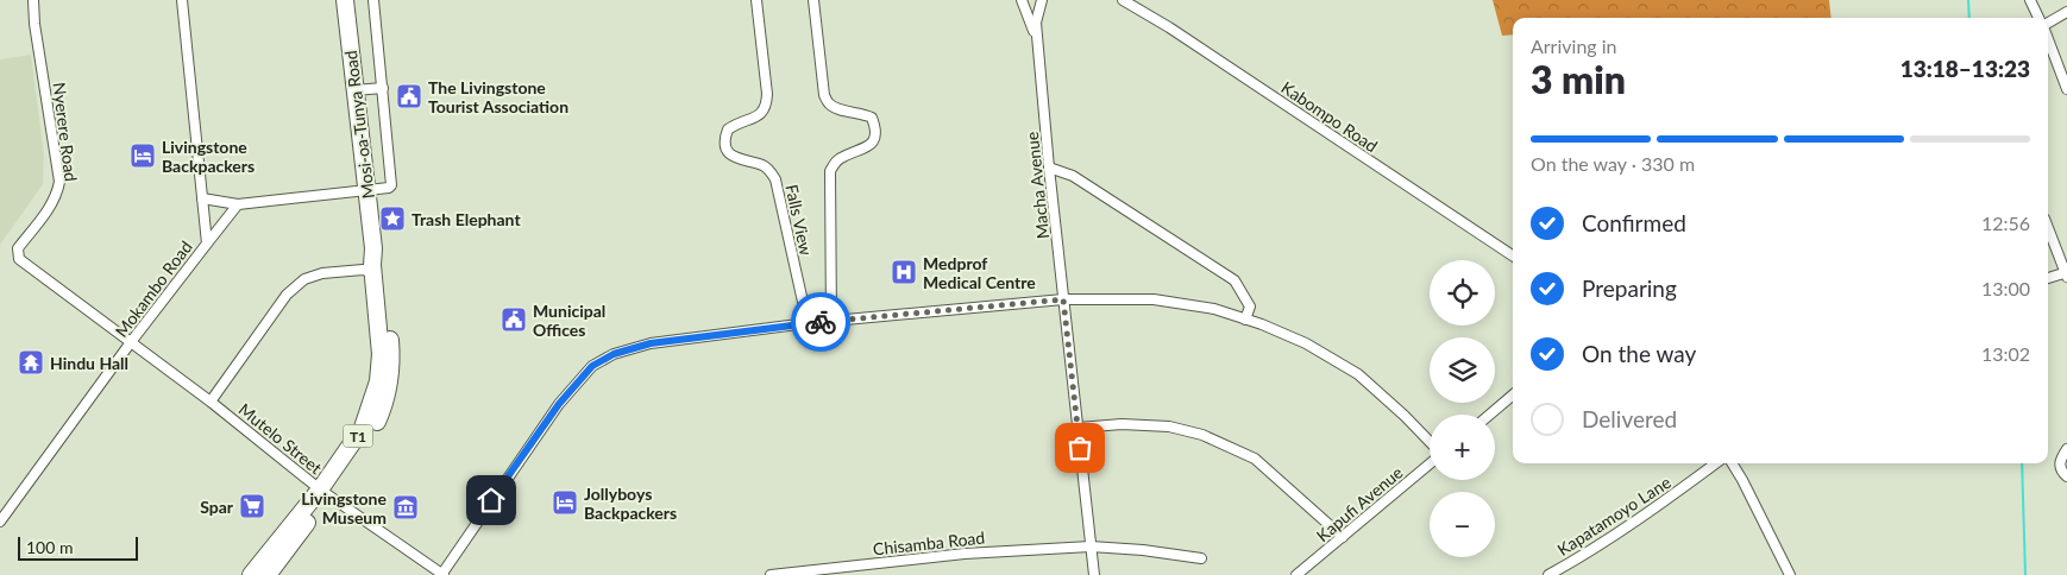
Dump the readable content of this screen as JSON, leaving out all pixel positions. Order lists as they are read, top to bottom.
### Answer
{
  "streets": {
    "highway": ["Mosi-oa-Tunya Road", "T1"],
    "street": [
      "Kabompo Road",
      "Nyerere Road",
      "Macha Avenue",
      "Falls View",
      "Mokambo Road",
      "Mutelo Street",
      "Kapufi Avenue",
      "Kapatamoyo Lane",
      "Chisamba Road"
    ]
  },
  "crossings": [
    ["Mosi-oa-Tunya Road", "Mutelo Street"],
    ["Nyerere Road", "Mokambo Road"],
    ["Nyerere Road", "Mutelo Street"],
    ["Macha Avenue", "Chisamba Road"],
    ["Mokambo Road", "Mutelo Street"]
  ],
  "places": {
    "public building": ["The Livingstone Tourist Association", "Municipal Offices"],
    "hotel": ["Livingstone Backpackers", "Jollyboys Backpackers"],
    "place": ["Trash Elephant"],
    "hospital": ["Medprof Medical Centre"],
    "temple": ["Hindu Hall"],
    "supermarket": ["Spar"],
    "museum": ["Livingstone Museum"]
  },
  "scale_bar": "100 m",
  "page": {
    "heading": ["3 min", "Arriving in", "13:18–13:23"],
    "bar": "On the way · 330 m",
    "list": [
      ["Confirmed", "12:56"],
      ["Preparing", "13:00"],
      ["On the way", "13:02"],
      "Delivered"
    ],
    "map_buttons": ["+", "−"],
    "scale": "100 m"
  }
}
